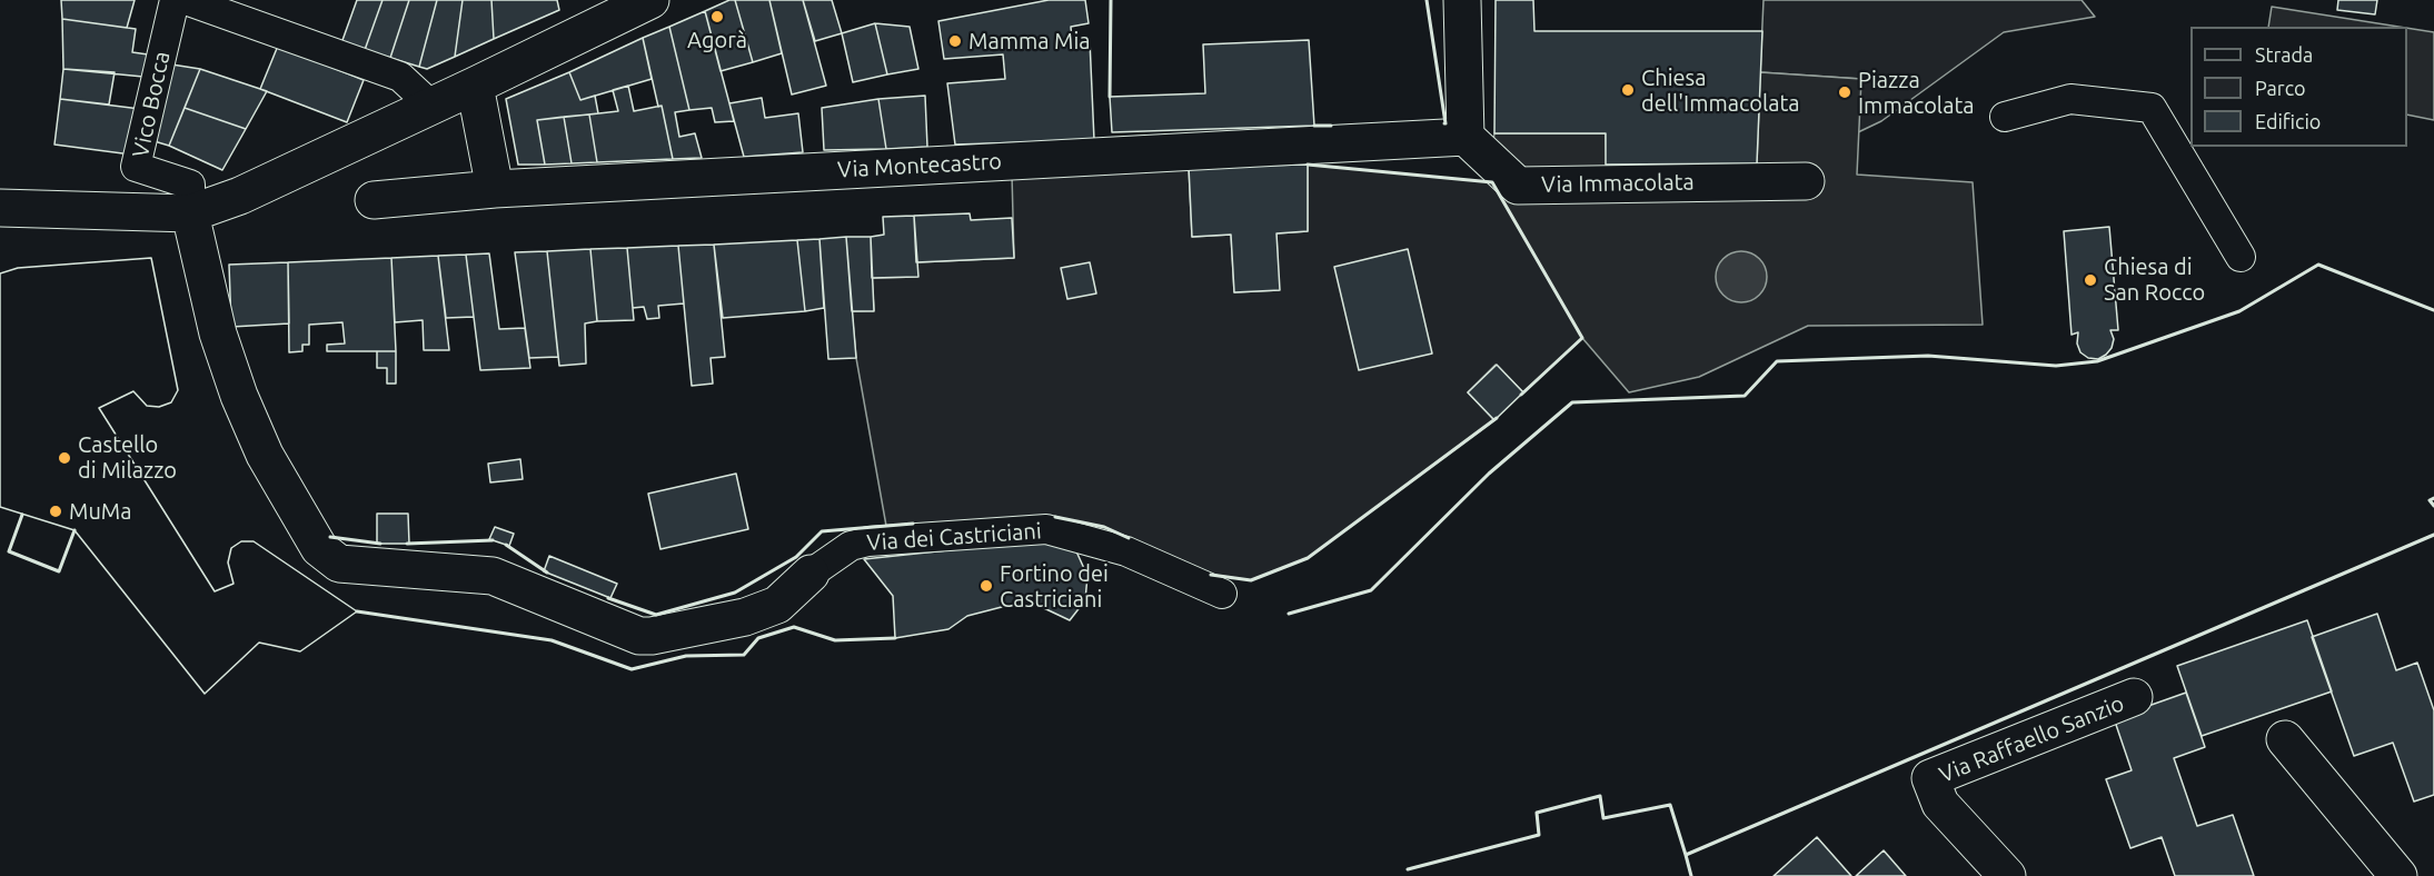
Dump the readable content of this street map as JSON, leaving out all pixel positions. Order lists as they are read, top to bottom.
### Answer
{
  "streets": {
    "street": [
      "Vico Bocca",
      "Via Montecastro",
      "Via Immacolata",
      "Via dei Castriciani",
      "Via Raffaello Sanzio"
    ]
  },
  "crossings": [
    ["Vico Bocca", "Via dei Castriciani"],
    ["Via Montecastro", "Via Immacolata"]
  ],
  "places": [
    "Agorà",
    "Mamma Mia",
    "Chiesa dell'Immacolata",
    "Piazza Immacolata",
    "Chiesa di San Rocco",
    "Castello di Milazzo",
    "MuMa",
    "Fortino dei Castriciani"
  ],
  "legend": ["Strada", "Parco", "Edificio"]
}
